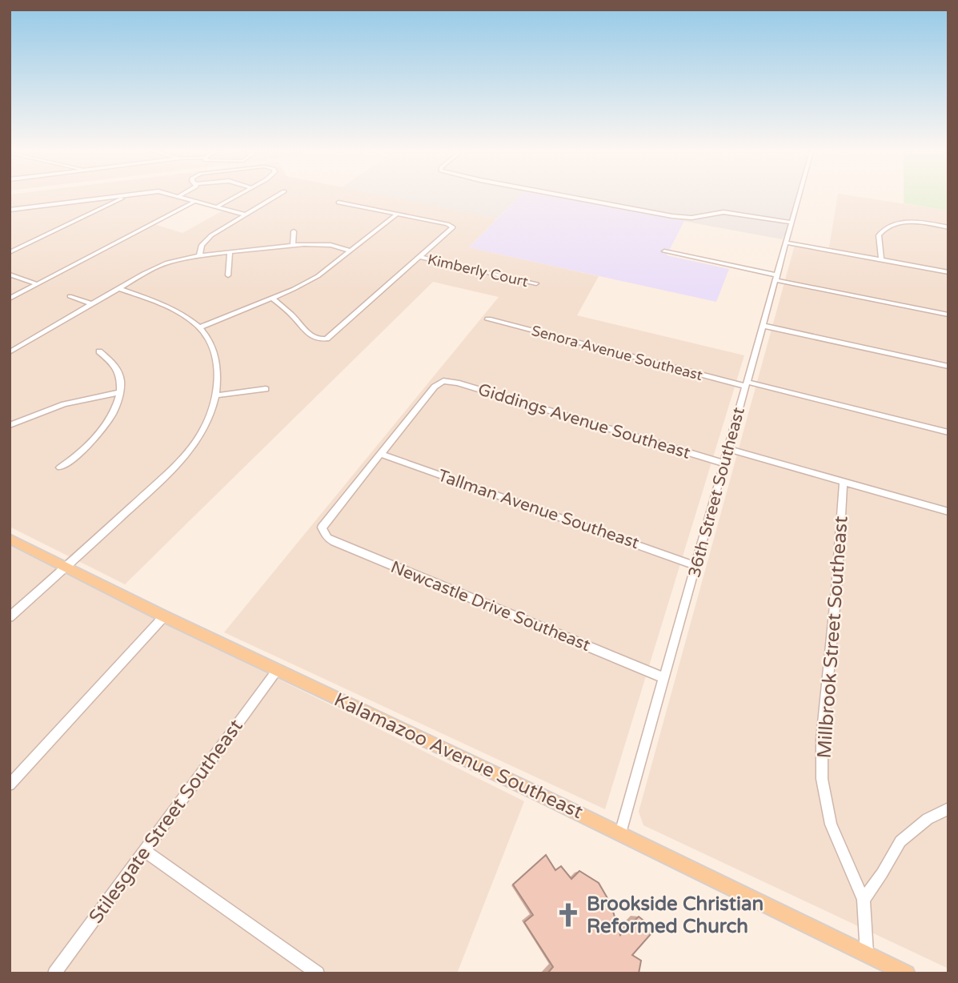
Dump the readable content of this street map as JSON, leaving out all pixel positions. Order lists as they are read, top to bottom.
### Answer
{
  "streets": {
    "main road": ["Kalamazoo Avenue Southeast"],
    "street": [
      "Kimberly Court",
      "Senora Avenue Southeast",
      "Giddings Avenue Southeast",
      "36th Street Southeast",
      "Tallman Avenue Southeast",
      "Newcastle Drive Southeast",
      "Millbrook Street Southeast",
      "Stilesgate Street Southeast"
    ]
  },
  "crossings": [
    ["Senora Avenue Southeast", "36th Street Southeast"],
    ["Giddings Avenue Southeast", "36th Street Southeast"],
    ["Giddings Avenue Southeast", "Tallman Avenue Southeast"],
    ["Giddings Avenue Southeast", "Newcastle Drive Southeast"],
    ["36th Street Southeast", "Tallman Avenue Southeast"],
    ["36th Street Southeast", "Newcastle Drive Southeast"],
    ["36th Street Southeast", "Kalamazoo Avenue Southeast"],
    ["Tallman Avenue Southeast", "Newcastle Drive Southeast"],
    ["Millbrook Street Southeast", "Kalamazoo Avenue Southeast"],
    ["Kalamazoo Avenue Southeast", "Stilesgate Street Southeast"]
  ],
  "places": {
    "church": ["Brookside Christian Reformed Church"]
  }
}
